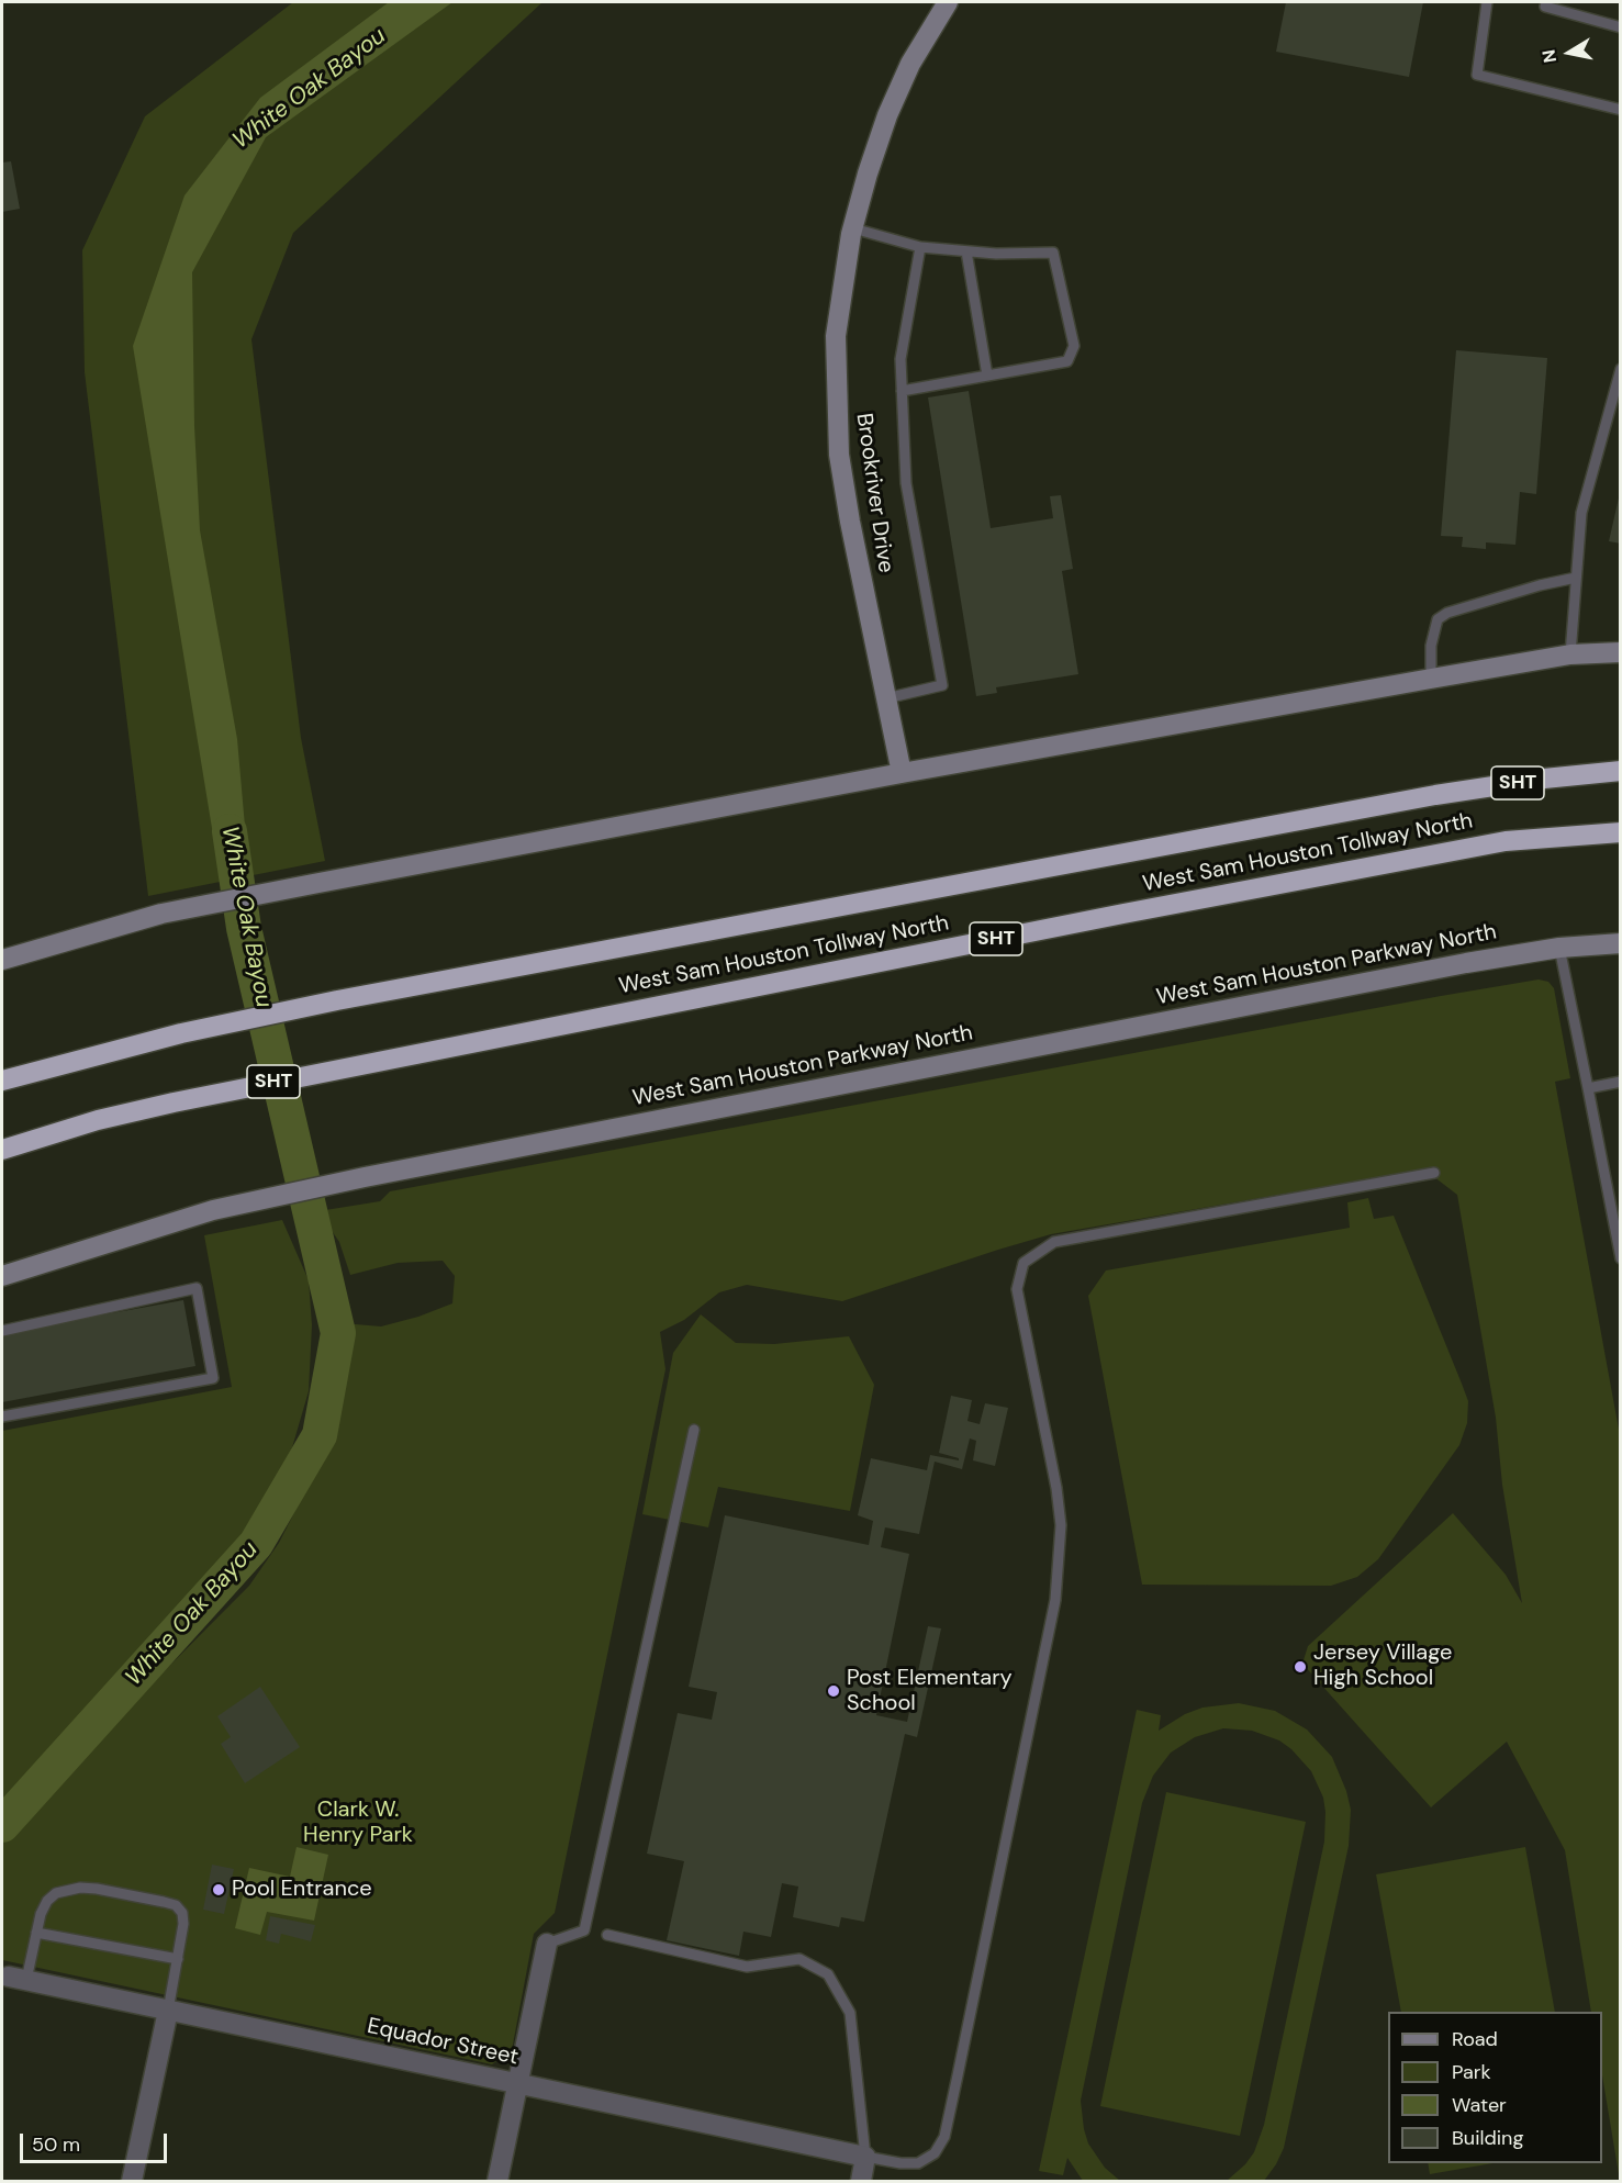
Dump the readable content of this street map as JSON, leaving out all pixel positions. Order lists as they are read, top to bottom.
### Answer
{
  "streets": {
    "highway": ["SHT", "West Sam Houston Tollway North"],
    "main road": ["Brookriver Drive", "West Sam Houston Parkway North"],
    "street": ["Equador Street"]
  },
  "water": ["White Oak Bayou"],
  "parks": ["Clark W. Henry Park"],
  "places": ["Jersey Village High School", "Post Elementary School", "Pool Entrance"],
  "legend": [
    "Road",
    "Park",
    "Water",
    "Building"
  ],
  "scale_bar": "50 m",
  "north": "left"
}
